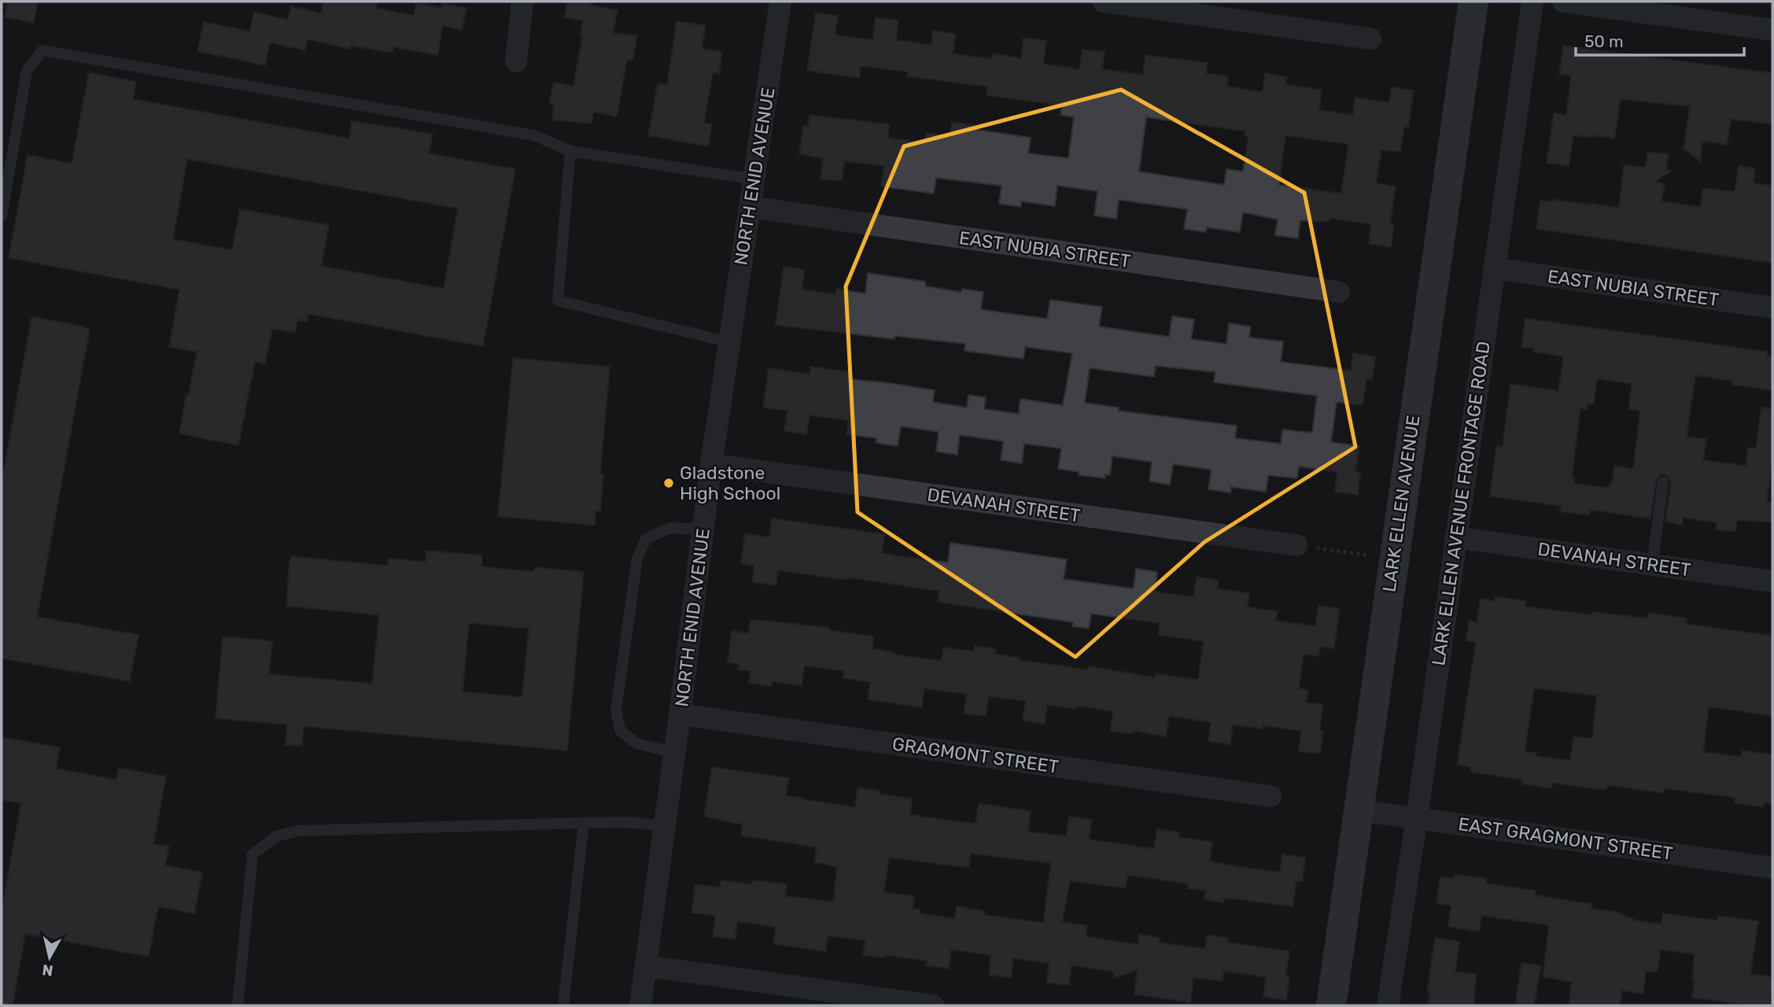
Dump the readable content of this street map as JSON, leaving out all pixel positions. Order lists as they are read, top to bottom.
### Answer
{
  "streets": {
    "street": [
      "NORTH ENID AVENUE",
      "EAST NUBIA STREET",
      "LARK ELLEN AVENUE",
      "LARK ELLEN AVENUE FRONTAGE ROAD",
      "DEVANAH STREET",
      "GRAGMONT STREET",
      "EAST GRAGMONT STREET"
    ]
  },
  "crossings": [
    ["NORTH ENID AVENUE", "EAST NUBIA STREET"],
    ["NORTH ENID AVENUE", "DEVANAH STREET"],
    ["NORTH ENID AVENUE", "GRAGMONT STREET"],
    ["EAST NUBIA STREET", "LARK ELLEN AVENUE FRONTAGE ROAD"],
    ["LARK ELLEN AVENUE", "EAST GRAGMONT STREET"],
    ["LARK ELLEN AVENUE FRONTAGE ROAD", "DEVANAH STREET"],
    ["LARK ELLEN AVENUE FRONTAGE ROAD", "EAST GRAGMONT STREET"]
  ],
  "places": ["Gladstone High School"],
  "scale_bar": "50 m",
  "north": "bottom"
}
